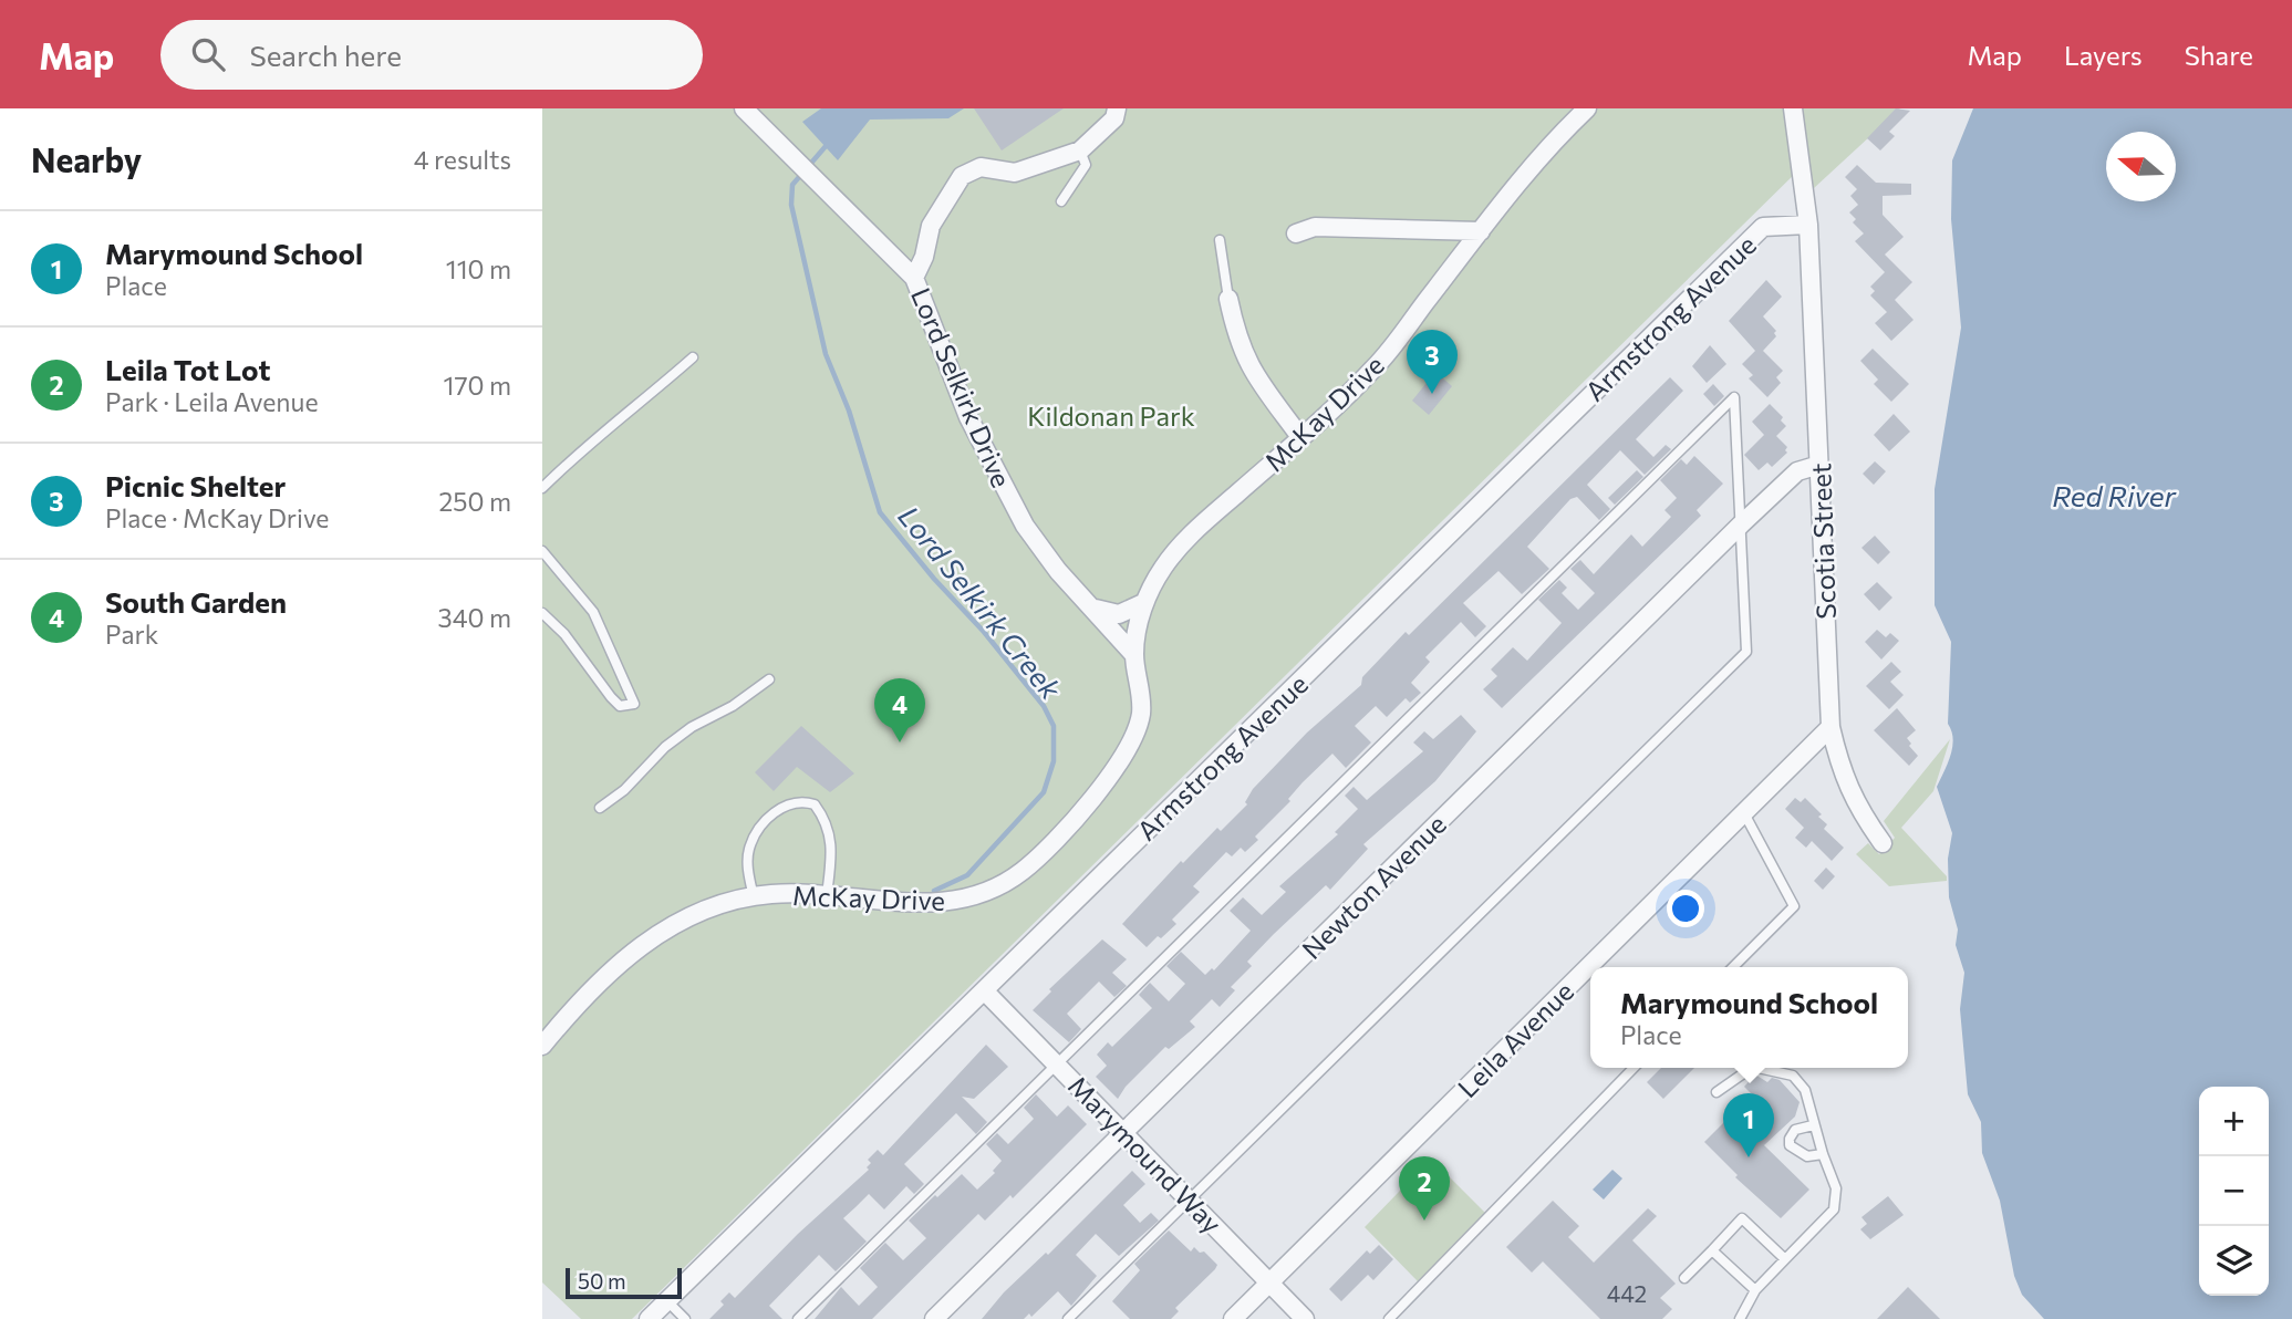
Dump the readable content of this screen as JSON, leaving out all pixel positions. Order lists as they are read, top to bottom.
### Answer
{
  "streets": {
    "street": [
      "Armstrong Avenue",
      "Lord Selkirk Drive",
      "McKay Drive",
      "Scotia Street",
      "Newton Avenue",
      "Leila Avenue",
      "Marymound Way"
    ]
  },
  "crossings": [
    ["Armstrong Avenue", "Scotia Street"],
    ["Armstrong Avenue", "Marymound Way"],
    ["Lord Selkirk Drive", "McKay Drive"],
    ["Scotia Street", "Newton Avenue"],
    ["Scotia Street", "Leila Avenue"],
    ["Newton Avenue", "Marymound Way"],
    ["Leila Avenue", "Marymound Way"]
  ],
  "water": ["Red River", "Lord Selkirk Creek"],
  "parks": ["Kildonan Park"],
  "house_numbers": ["442"],
  "scale_bar": "50 m",
  "north": "left",
  "page": {
    "header": "Map",
    "search": "Search here",
    "nav": ["Map", "Layers", "Share"],
    "heading": ["Nearby", "4 results"],
    "list": [
      {
        "mark": "1",
        "name": "Marymound School",
        "note": "Place",
        "value": "110 m"
      },
      {
        "mark": "2",
        "name": "Leila Tot Lot",
        "note": "Park · Leila Avenue",
        "value": "170 m"
      },
      {
        "mark": "3",
        "name": "Picnic Shelter",
        "note": "Place · McKay Drive",
        "value": "250 m"
      },
      {
        "mark": "4",
        "name": "South Garden",
        "note": "Park",
        "value": "340 m"
      }
    ],
    "pins": [
      "3",
      "4",
      "1",
      "2"
    ],
    "popup": ["Marymound School", "Place"],
    "map_buttons": ["+", "−"],
    "scale": "50 m"
  }
}
